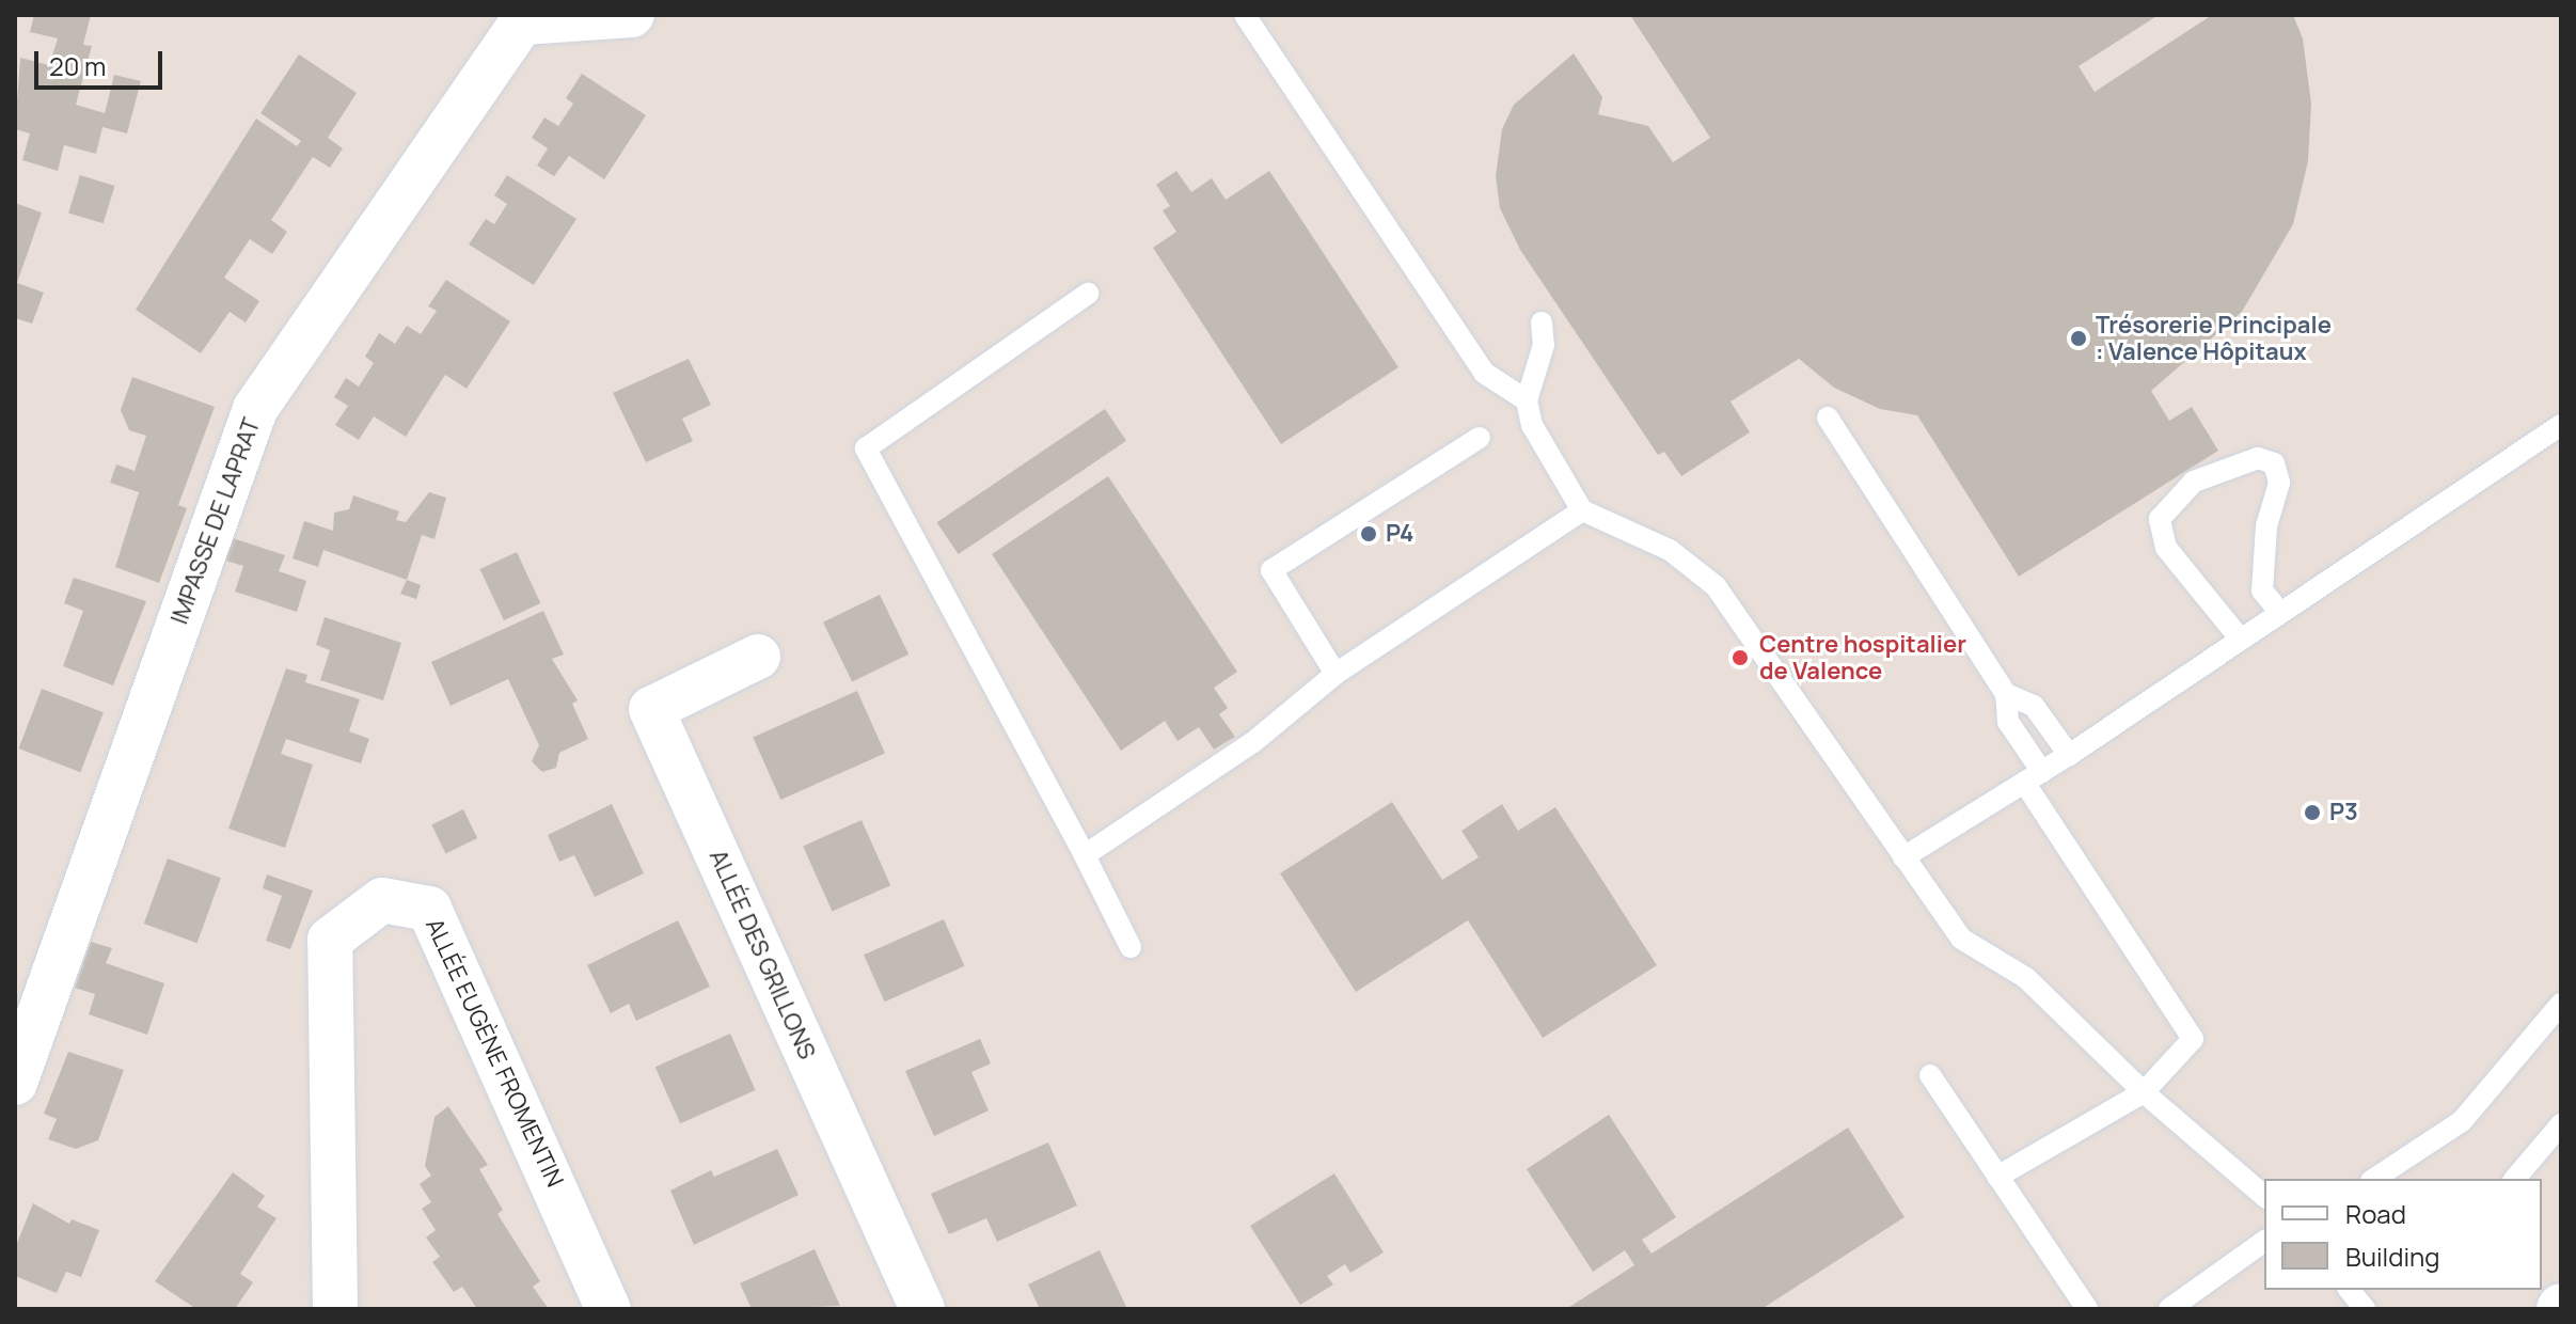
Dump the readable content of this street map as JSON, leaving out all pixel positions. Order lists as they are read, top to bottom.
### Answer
{
  "streets": {
    "street": ["IMPASSE DE LAPRAT", "ALLÉE DES GRILLONS", "ALLÉE EUGÈNE FROMENTIN"]
  },
  "places": [
    "Trésorerie Principale : Valence Hôpitaux",
    "P4",
    "Centre hospitalier de Valence",
    "P3"
  ],
  "legend": ["Road", "Building"],
  "scale_bar": "20 m"
}
